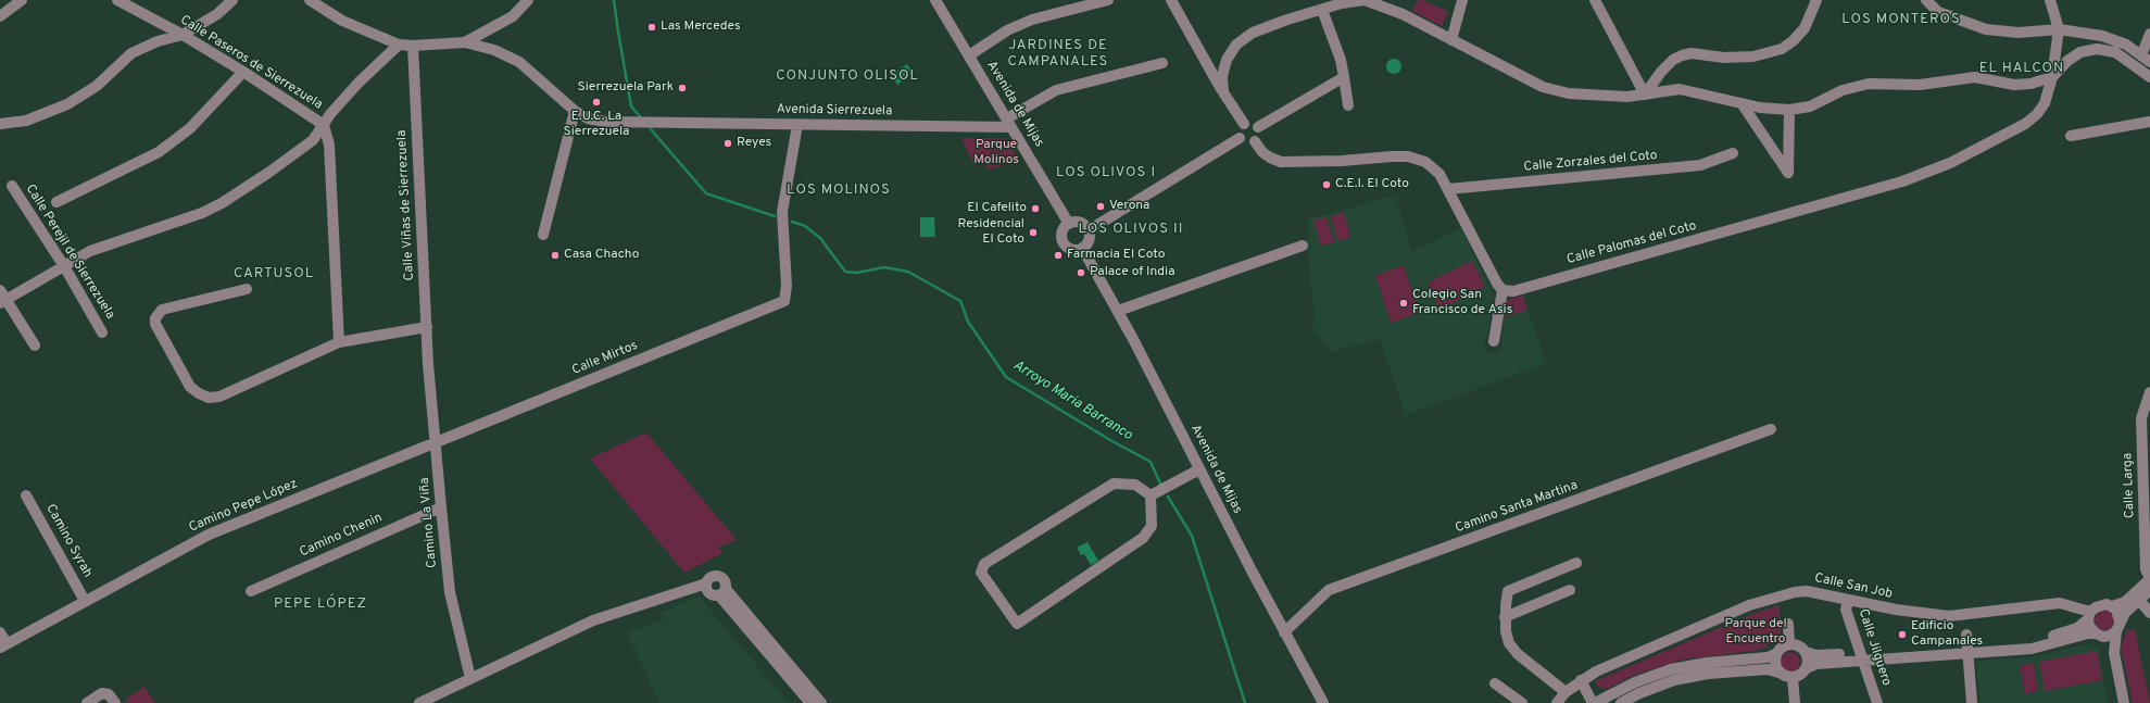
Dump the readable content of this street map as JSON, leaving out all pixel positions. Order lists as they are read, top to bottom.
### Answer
{
  "streets": {
    "street": [
      "Calle Paseros de Sierrezuela",
      "Avenida de Mijas",
      "Avenida Sierrezuela",
      "Calle Zorzales del Coto",
      "Calle Viñas de Sierrezuela",
      "Calle Palomas del Coto",
      "Calle Perejil de Sierrezuela",
      "Calle Mirtos",
      "Calle Larga",
      "Camino Pepe López",
      "Camino Santa Martina",
      "Camino La Viña",
      "Camino Chenin",
      "Camino Syrah",
      "Calle San Job",
      "Calle Jilguero"
    ]
  },
  "crossings": [
    ["Avenida de Mijas", "Avenida Sierrezuela"],
    ["Avenida de Mijas", "Camino Santa Martina"],
    ["Avenida Sierrezuela", "Calle Mirtos"],
    ["Calle Viñas de Sierrezuela", "Camino La Viña"],
    ["Calle Mirtos", "Camino Pepe López"],
    ["Calle Mirtos", "Camino La Viña"],
    ["Camino Pepe López", "Camino La Viña"],
    ["Camino Pepe López", "Camino Syrah"],
    ["Camino La Viña", "Camino Chenin"],
    ["Calle San Job", "Calle Jilguero"]
  ],
  "districts": [
    "LOS MONTEROS",
    "JARDINES DE CAMPANALES",
    "EL HALCON",
    "CONJUNTO OLISOL",
    "LOS OLIVOS I",
    "LOS MOLINOS",
    "LOS OLIVOS II",
    "CARTUSOL",
    "PEPE LÓPEZ"
  ],
  "water": ["Arroyo Maria Barranco"],
  "parks": ["Parque Molinos", "Parque del Encuentro"],
  "places": [
    "Las Mercedes",
    "Sierrezuela Park",
    "E.U.C. La Sierrezuela",
    "Reyes",
    "C.E.I. El Coto",
    "Verona",
    "El Cafelito",
    "Residencial El Coto",
    "Casa Chacho",
    "Farmacia El Coto",
    "Palace of India",
    "Colegio San Francisco de Asis",
    "Edificio Campanales"
  ]
}
